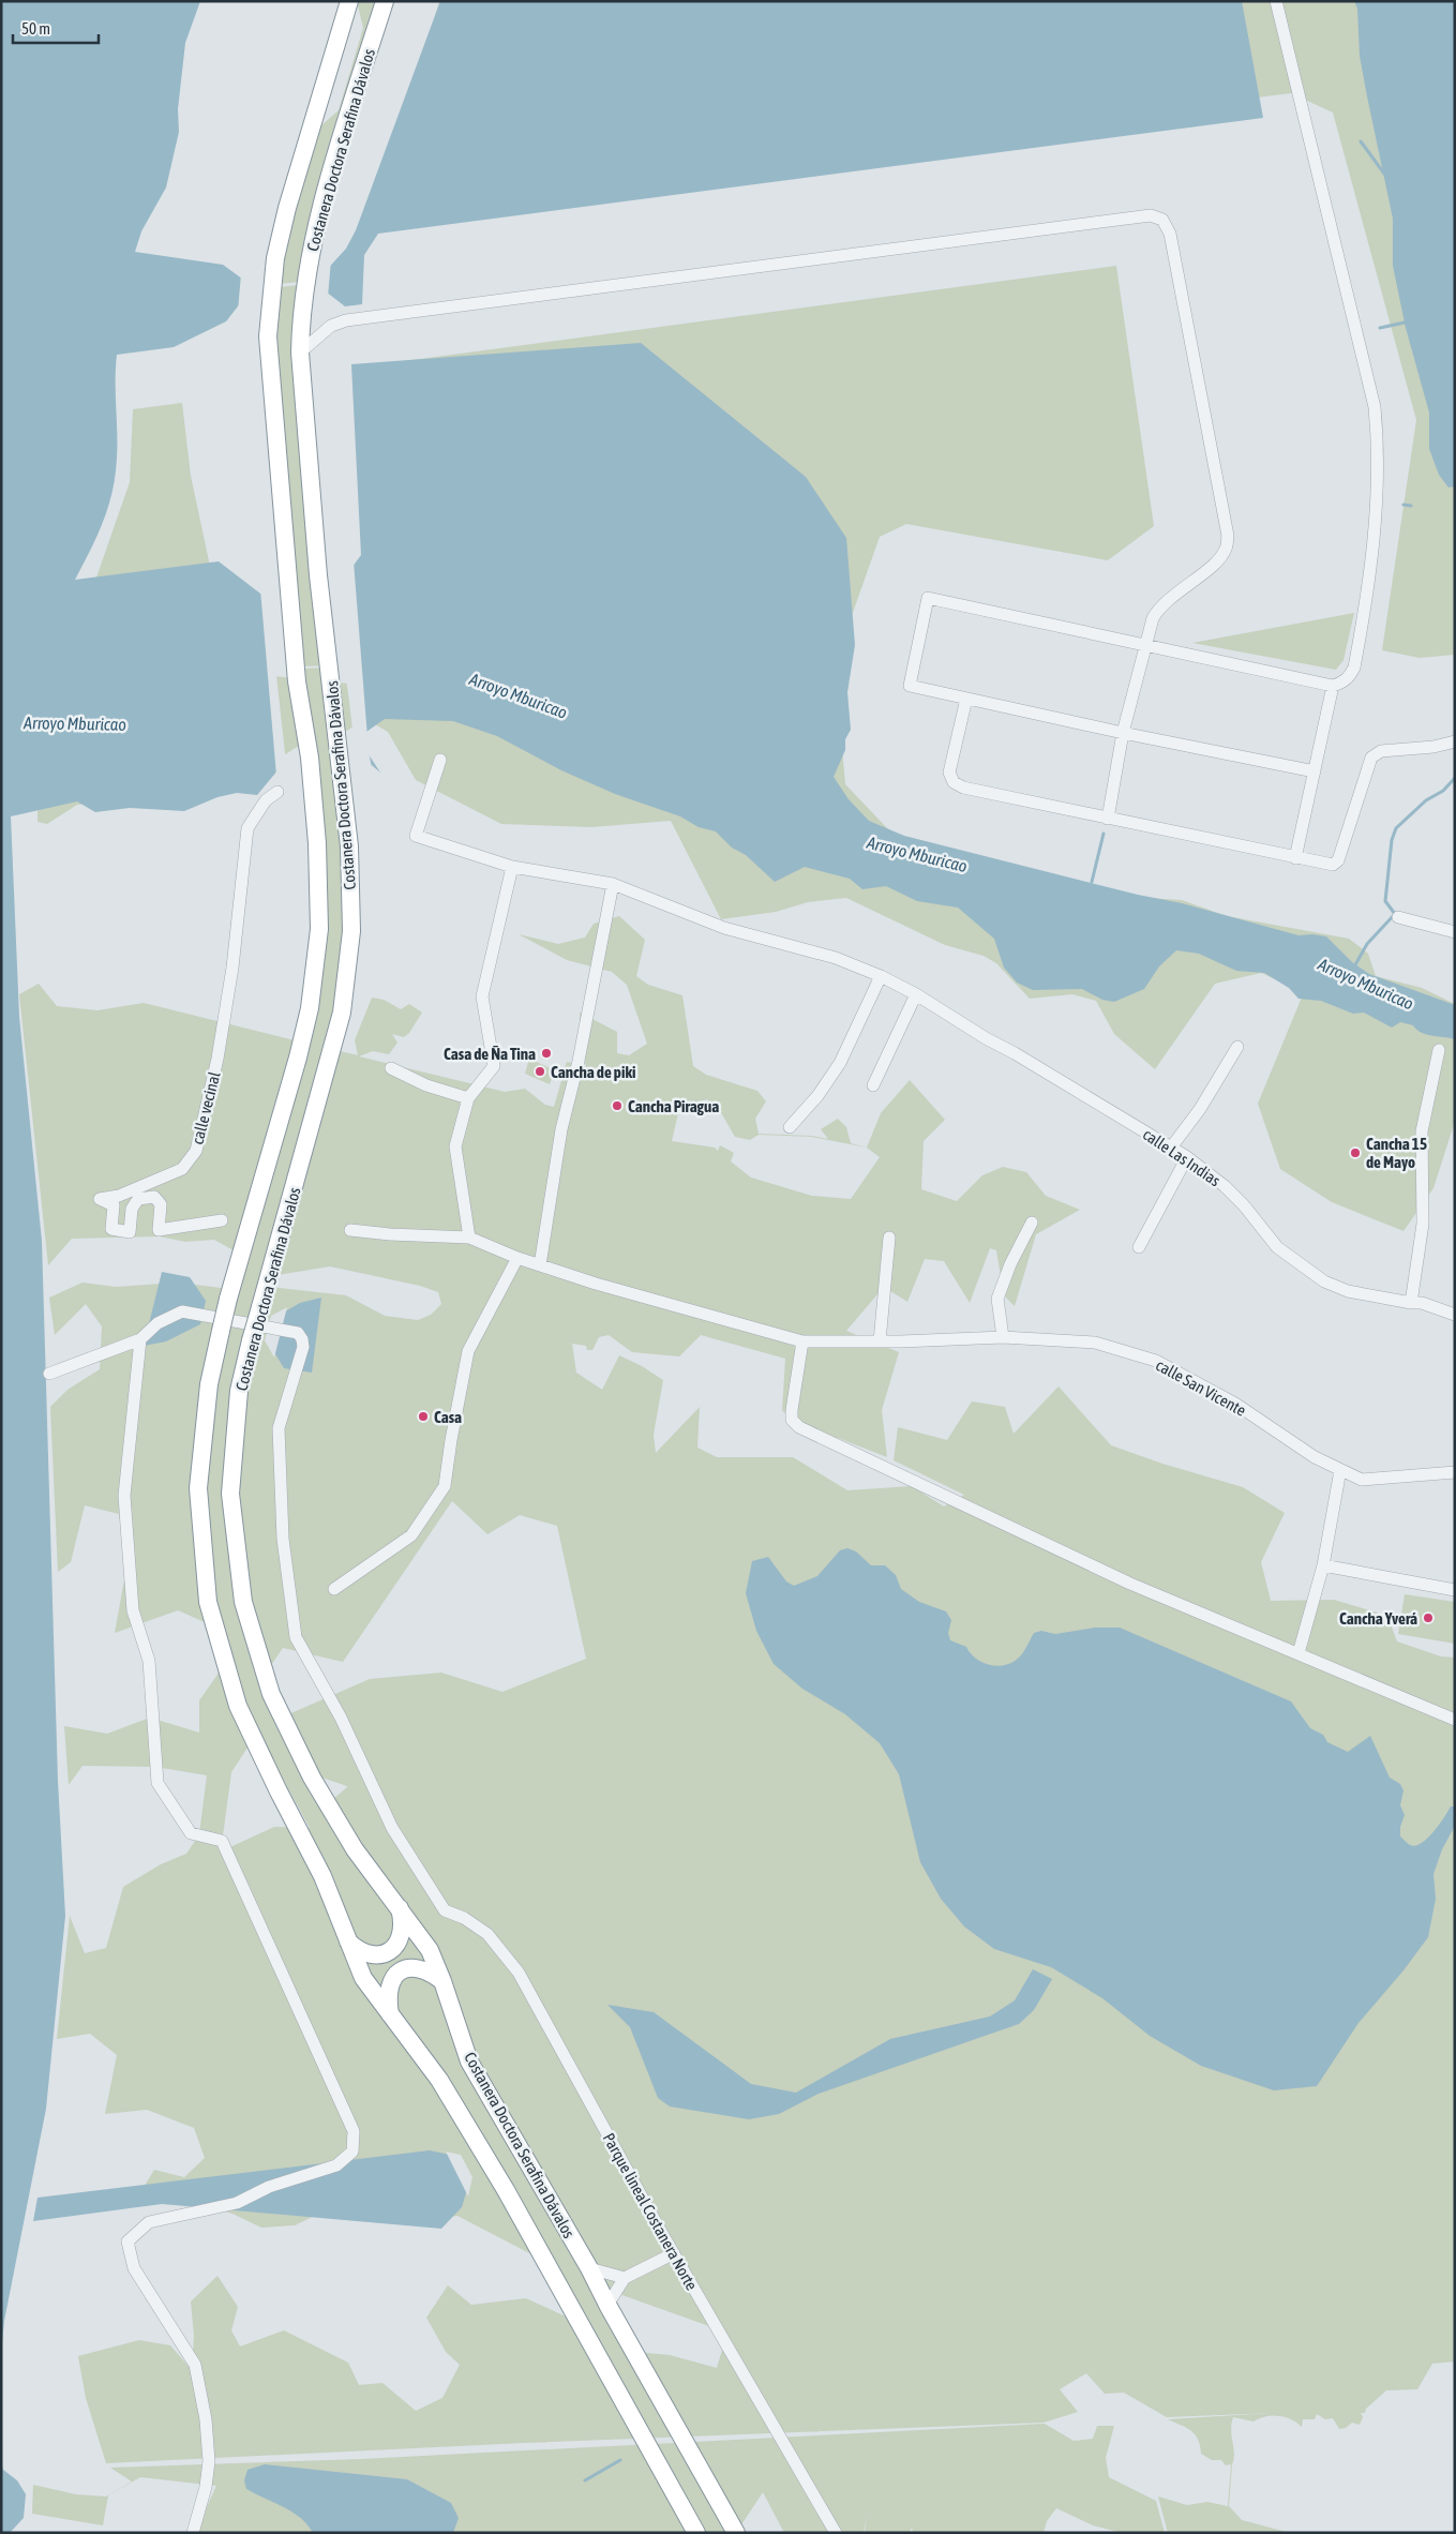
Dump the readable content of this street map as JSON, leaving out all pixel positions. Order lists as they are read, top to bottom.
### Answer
{
  "streets": {
    "highway": ["Costanera Doctora Serafina Dávalos"],
    "street": [
      "calle vecinal",
      "calle Las Indias",
      "calle San Vicente",
      "Parque lineal Costanera Norte"
    ]
  },
  "water": ["Arroyo Mburicao"],
  "places": [
    "Casa de Ña Tina",
    "Cancha de piki",
    "Cancha Piragua",
    "Cancha 15 de Mayo",
    "Casa",
    "Cancha Yverá"
  ],
  "scale_bar": "50 m"
}
